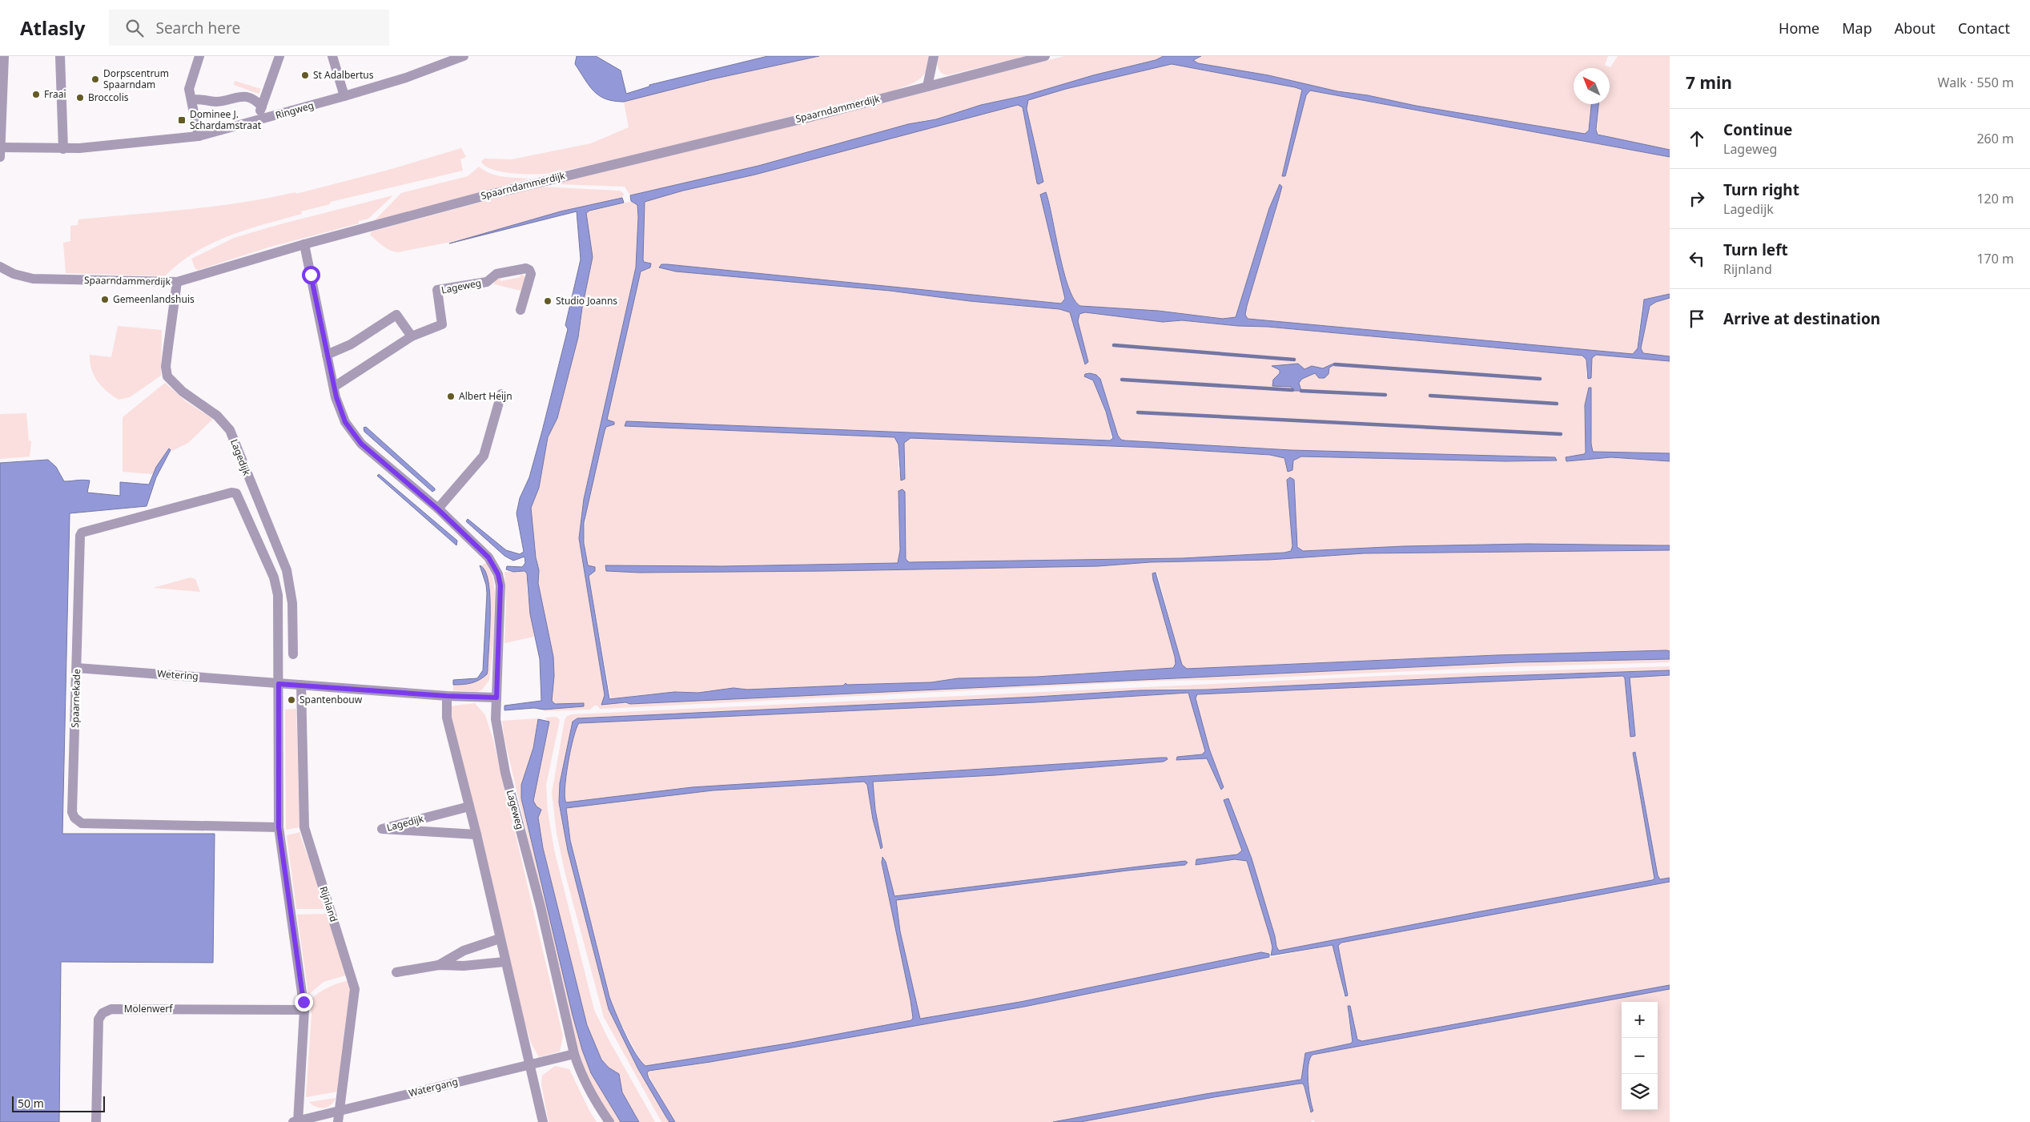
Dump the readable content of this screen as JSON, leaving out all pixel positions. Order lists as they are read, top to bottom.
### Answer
{
  "streets": {
    "street": [
      "Spaarndammerdijk",
      "Ringweg",
      "Lageweg",
      "Lagedijk",
      "Wetering",
      "Spaarnekade",
      "Rijnland",
      "Molenwerf",
      "Watergang"
    ]
  },
  "crossings": [
    ["Spaarndammerdijk", "Lageweg"],
    ["Spaarndammerdijk", "Lagedijk"],
    ["Lageweg", "Watergang"],
    ["Wetering", "Spaarnekade"],
    ["Rijnland", "Watergang"]
  ],
  "places": {
    "other": [
      "St Adalbertus",
      "Dorpscentrum Spaarndam",
      "Fraai",
      "Broccolis",
      "Gemeenlandshuis",
      "Studio Joanns",
      "Albert Heijn",
      "Spantenbouw"
    ],
    "transit": ["Dominee J. Schardamstraat"]
  },
  "scale_bar": "50 m",
  "north": "top left",
  "page": {
    "header": "Atlasly",
    "search": "Search here",
    "nav": [
      "Home",
      "Map",
      "About",
      "Contact"
    ],
    "heading": ["7 min", "Walk · 550 m"],
    "list": [
      ["Continue", "Lageweg", "260 m"],
      ["Turn right", "Lagedijk", "120 m"],
      ["Turn left", "Rijnland", "170 m"],
      "Arrive at destination"
    ],
    "map_buttons": ["+", "−"],
    "scale": "50 m"
  }
}
